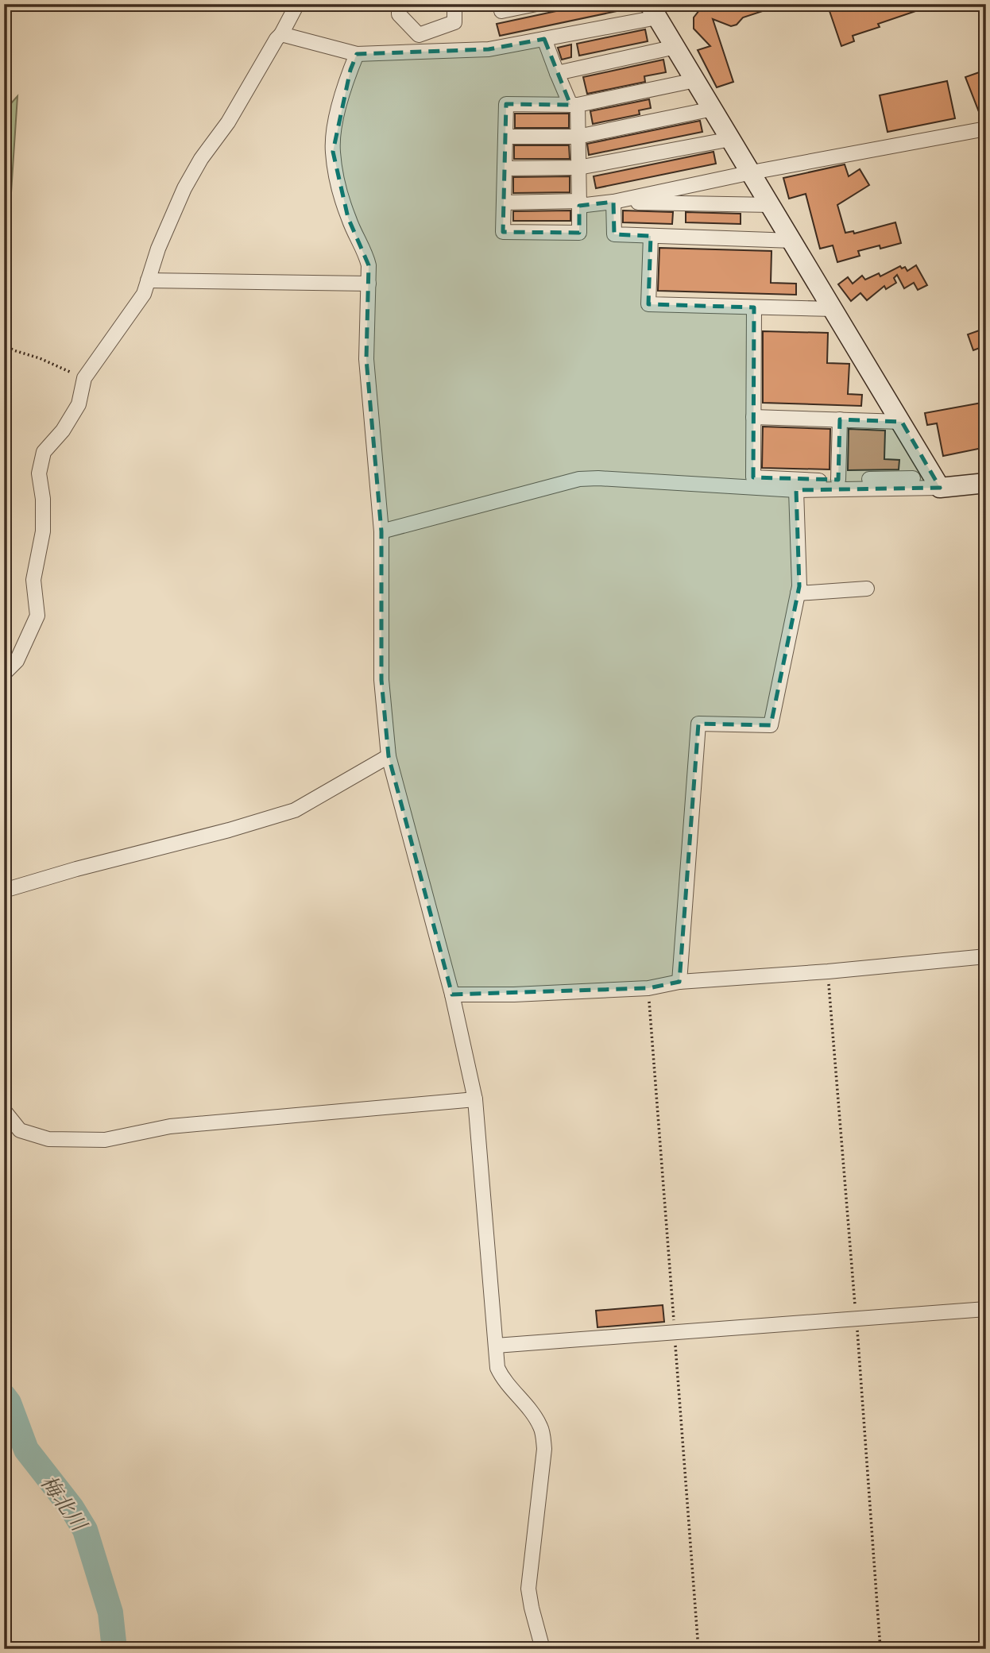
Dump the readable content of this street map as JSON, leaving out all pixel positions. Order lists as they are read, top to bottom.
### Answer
{
  "water": ["梅北川"]
}
